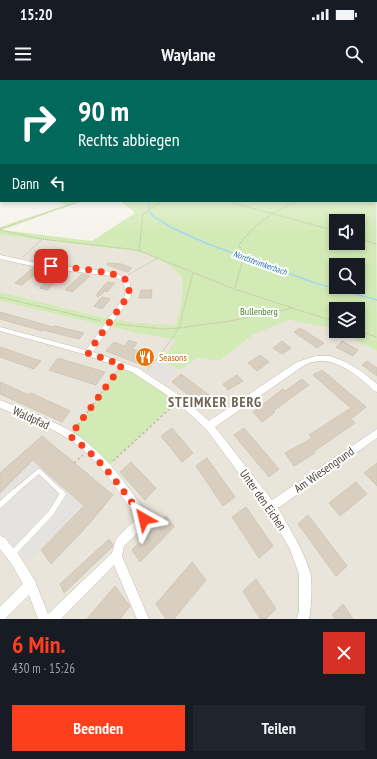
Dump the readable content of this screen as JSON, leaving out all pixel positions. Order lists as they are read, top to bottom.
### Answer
{
  "streets": {
    "street": ["Waldpfad", "Am Wiesengrund", "Unter den Eichen"]
  },
  "crossings": [
    ["Am Wiesengrund", "Unter den Eichen"]
  ],
  "districts": ["STEIMKER BERG"],
  "water": ["Nordsteimkerbach"],
  "parks": ["Bullenberg"],
  "places": {
    "restaurant": ["Seasons"]
  },
  "page": {
    "status": "15:20",
    "header": "Waylane",
    "turn": ["90 m", "Rechts abbiegen"],
    "then": "Dann",
    "heading": ["6 Min.", "430 m · 15:26"],
    "buttons": ["Beenden", "Teilen"]
  }
}
